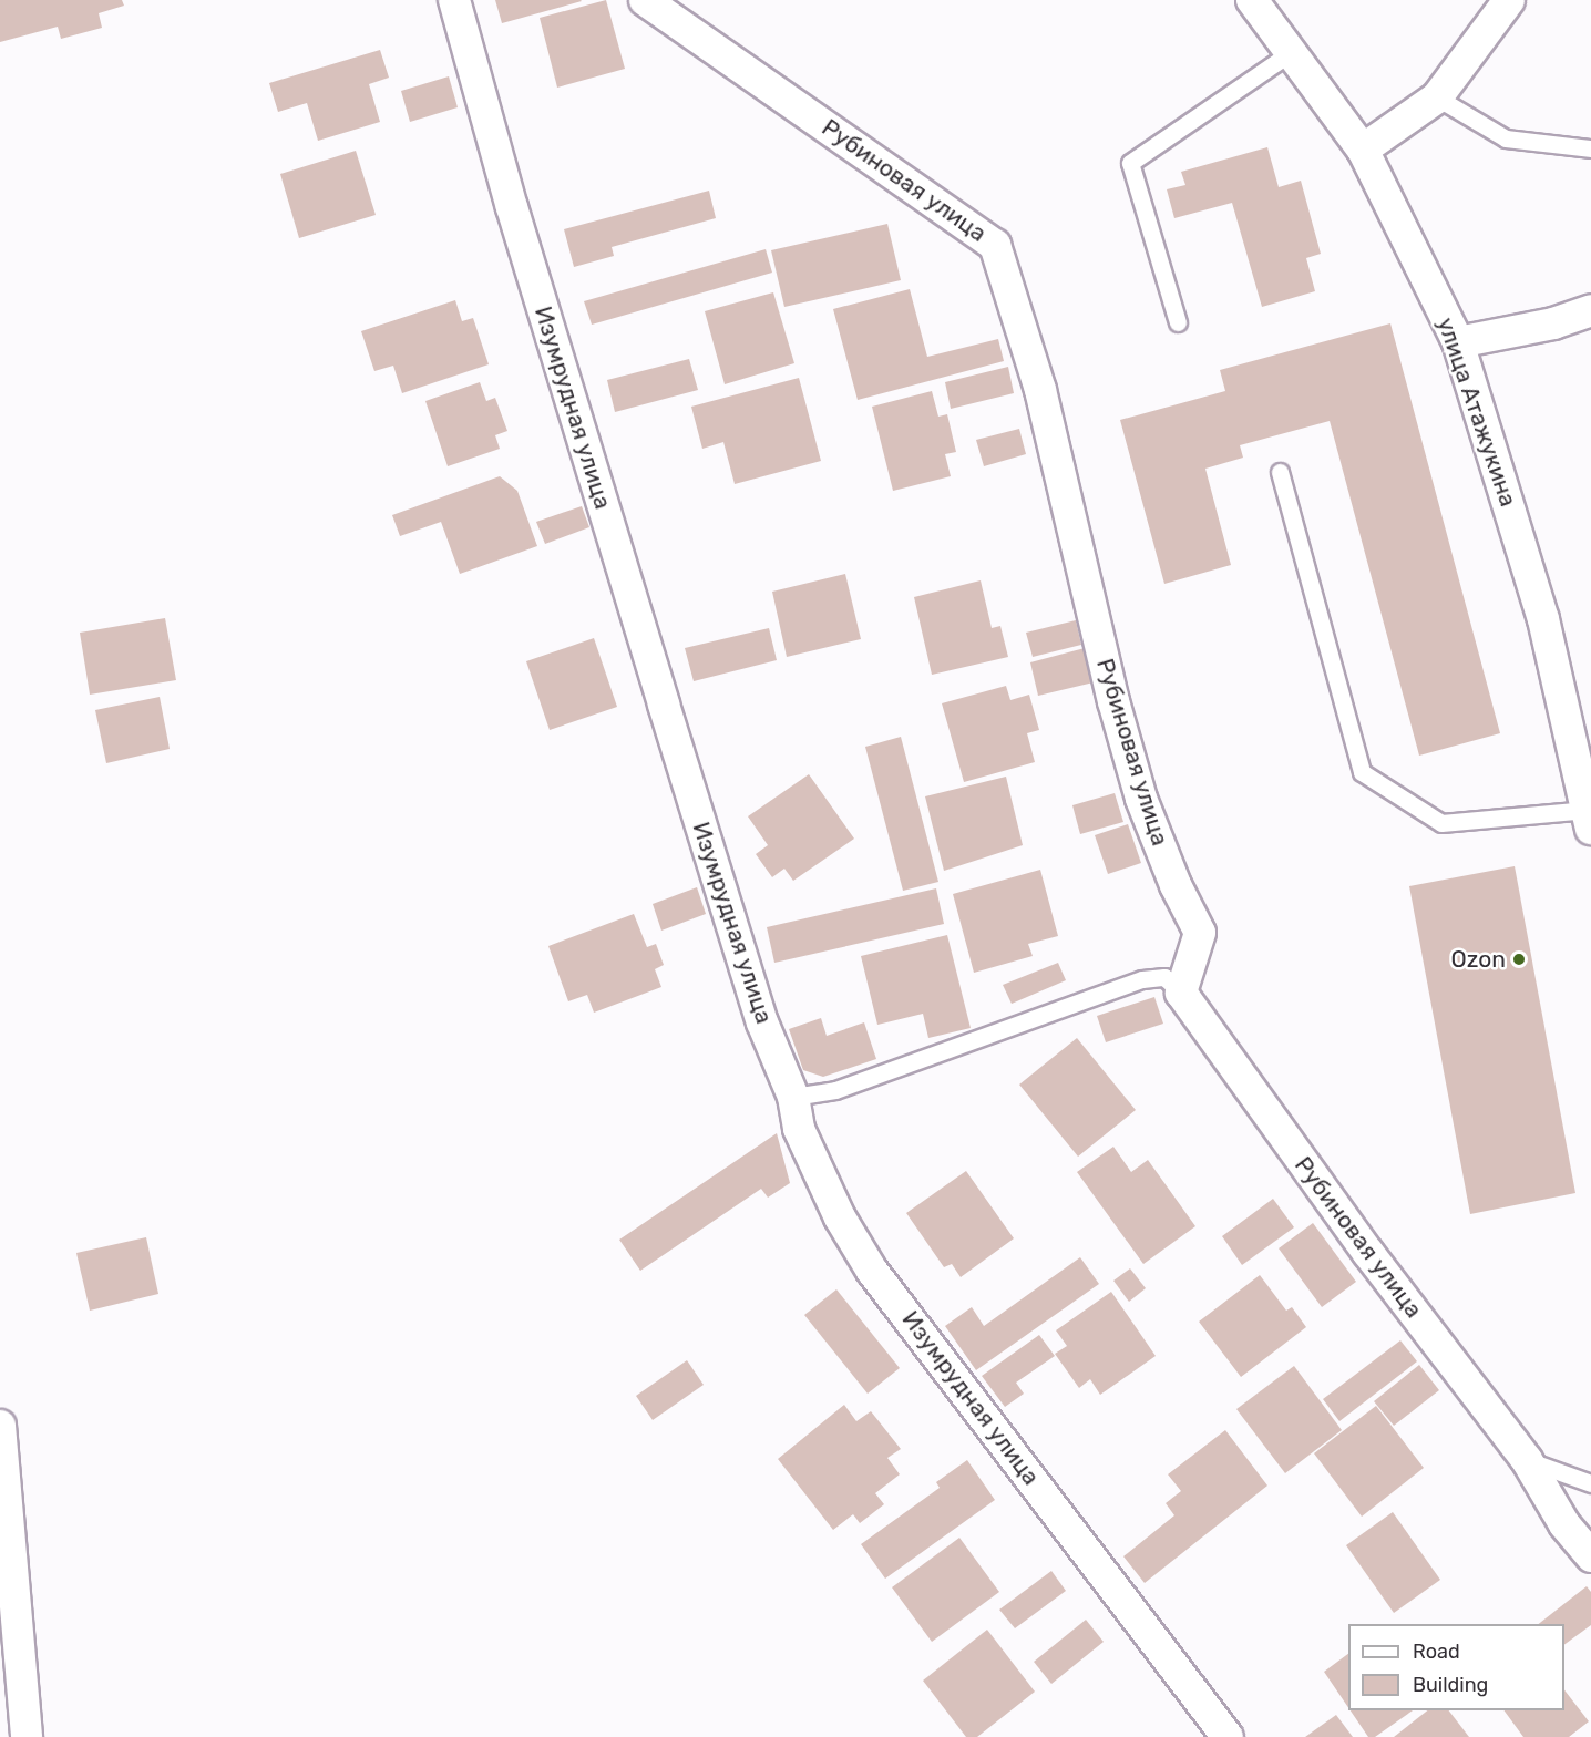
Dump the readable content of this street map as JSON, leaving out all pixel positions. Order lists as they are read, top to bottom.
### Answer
{
  "streets": {
    "street": ["Рубиновая улица", "Изумрудная улица", "улица Атажукина"]
  },
  "places": ["Ozon"],
  "legend": ["Road", "Building"]
}
